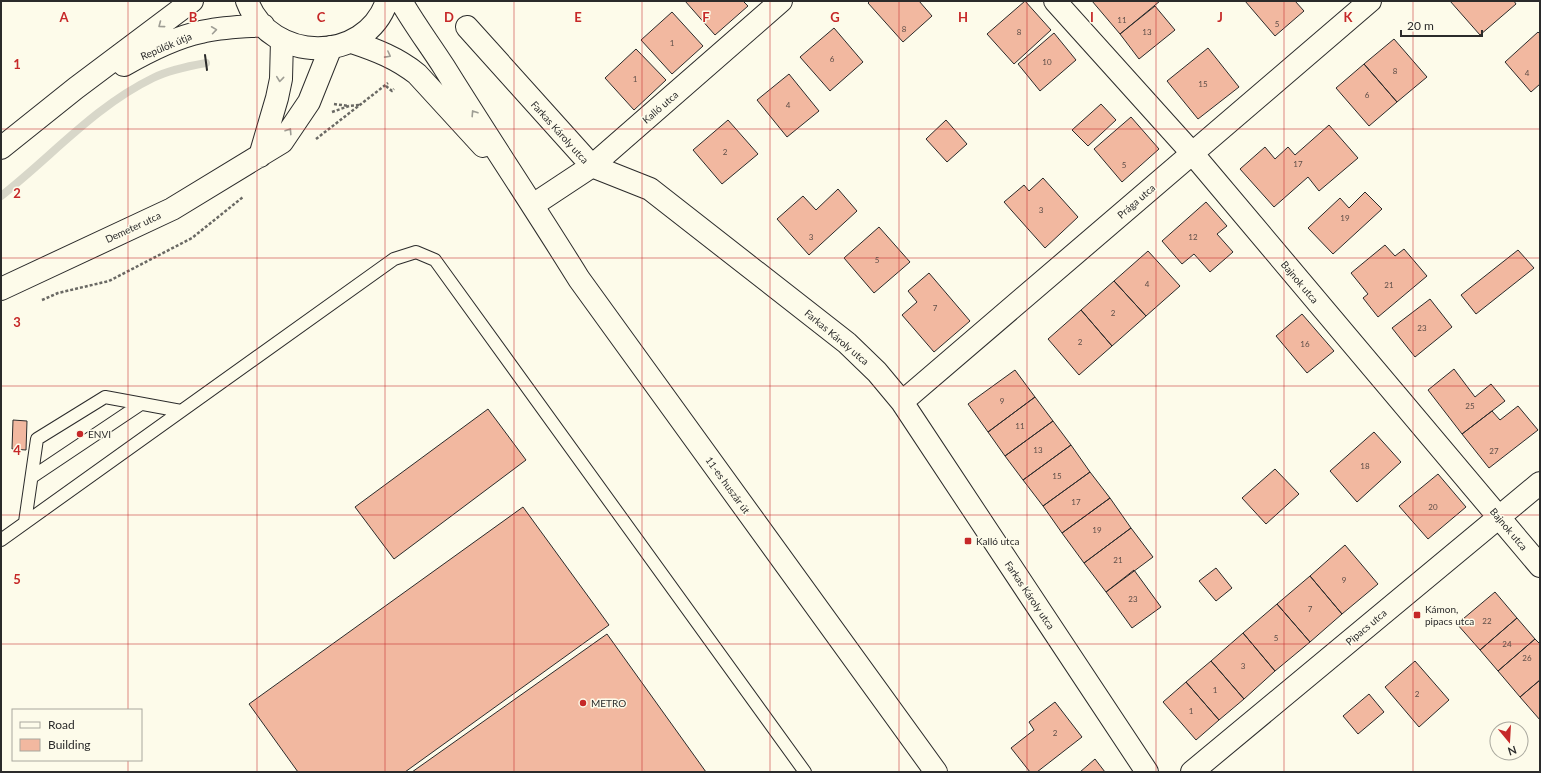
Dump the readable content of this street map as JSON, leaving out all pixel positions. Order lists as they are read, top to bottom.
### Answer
{
  "streets": {
    "street": [
      "Repülők útja",
      "Kalló utca",
      "Farkas Károly utca",
      "Prága utca",
      "Demeter utca",
      "Bajnok utca",
      "11-es huszár út",
      "Pipacs utca"
    ]
  },
  "crossings": [
    ["Kalló utca", "Farkas Károly utca"],
    ["Kalló utca", "11-es huszár út"],
    ["Farkas Károly utca", "Prága utca"],
    ["Prága utca", "Bajnok utca"],
    ["Bajnok utca", "Pipacs utca"]
  ],
  "places": {
    "other": ["ENVI", "METRO"],
    "transit": ["Kalló utca", "Kámon, pipacs utca"]
  },
  "house_numbers": [
    "11",
    "5",
    "8",
    "8",
    "13",
    "1",
    "6",
    "10",
    "8",
    "4",
    "1",
    "15",
    "6",
    "4",
    "2",
    "17",
    "5",
    "3",
    "19",
    "3",
    "12",
    "5",
    "4",
    "21",
    "7",
    "2",
    "23",
    "2",
    "16",
    "9",
    "25",
    "11",
    "13",
    "27",
    "18",
    "15",
    "17",
    "20",
    "19",
    "21",
    "9",
    "23",
    "7",
    "22",
    "5",
    "24",
    "26",
    "3",
    "1",
    "2",
    "1",
    "2"
  ],
  "legend": ["Road", "Building"],
  "scale_bar": "20 m",
  "north": "bottom",
  "grid": {
    "columns": [
      "A",
      "B",
      "C",
      "D",
      "E",
      "F",
      "G",
      "H",
      "I",
      "J",
      "K"
    ],
    "rows": [
      "1",
      "2",
      "3",
      "4",
      "5"
    ]
  }
}
